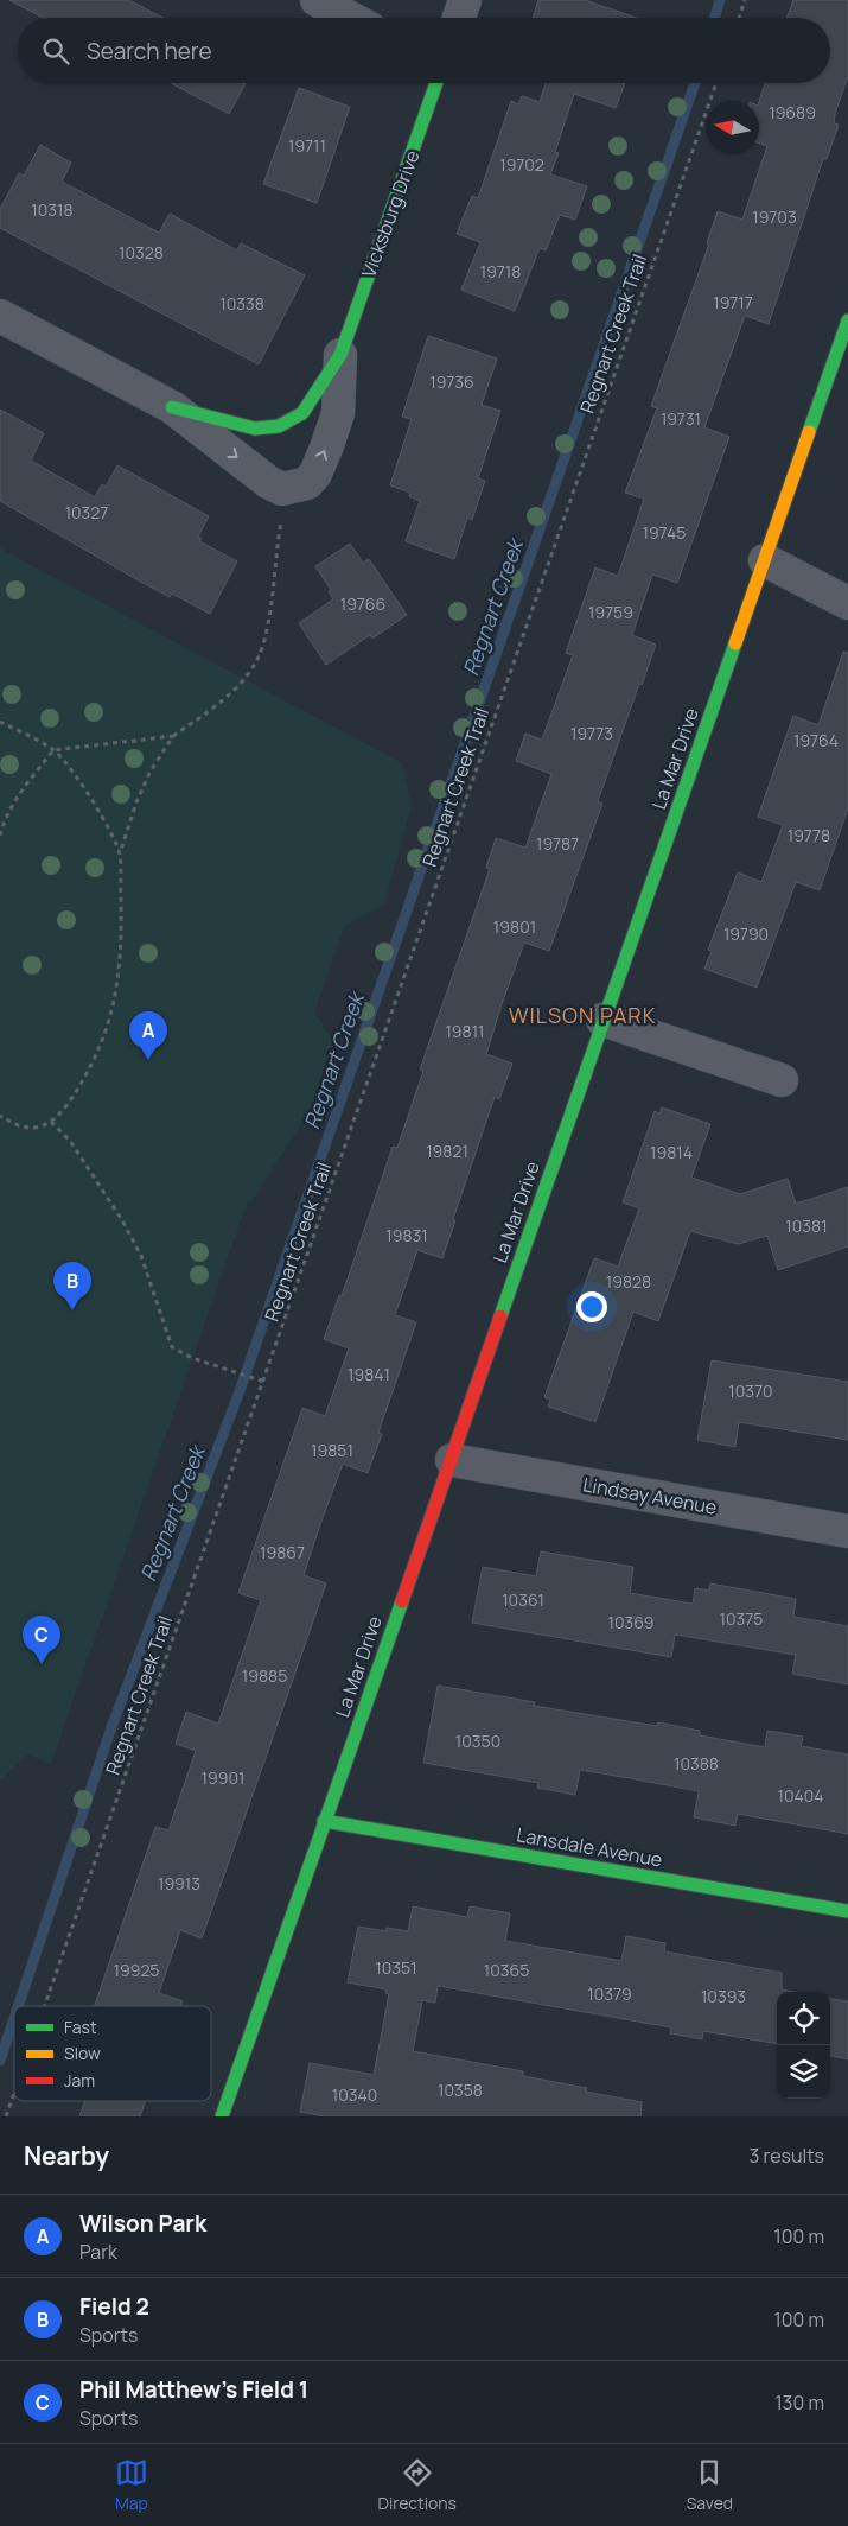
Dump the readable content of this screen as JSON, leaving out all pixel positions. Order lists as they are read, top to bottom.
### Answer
{
  "streets": {
    "street": [
      "Vicksburg Drive",
      "La Mar Drive",
      "Lindsay Avenue",
      "Lansdale Avenue"
    ],
    "path": ["Regnart Creek Trail"]
  },
  "crossings": [
    ["La Mar Drive", "Lindsay Avenue"],
    ["La Mar Drive", "Lansdale Avenue"]
  ],
  "districts": ["WILSON PARK"],
  "water": ["Regnart Creek"],
  "house_numbers": [
    "19689",
    "19711",
    "19702",
    "10318",
    "19703",
    "10328",
    "19718",
    "19717",
    "10338",
    "19736",
    "19731",
    "10327",
    "19745",
    "19766",
    "19759",
    "19773",
    "19764",
    "19778",
    "19787",
    "19801",
    "19790",
    "19811",
    "19821",
    "19814",
    "10381",
    "19831",
    "19828",
    "19841",
    "10370",
    "19851",
    "19867",
    "10361",
    "10375",
    "10369",
    "19885",
    "10350",
    "10388",
    "19901",
    "10404",
    "19913",
    "10351",
    "19925",
    "10365",
    "10379",
    "10393",
    "10358",
    "10340"
  ],
  "legend": ["Fast", "Slow", "Jam"],
  "north": "left",
  "page": {
    "search": "Search here",
    "pins": ["A", "B", "C"],
    "heading": ["Nearby", "3 results"],
    "list": [
      {
        "mark": "A",
        "name": "Wilson Park",
        "note": "Park",
        "value": "100 m"
      },
      {
        "mark": "B",
        "name": "Field 2",
        "note": "Sports",
        "value": "100 m"
      },
      {
        "mark": "C",
        "name": "Phil Matthew's Field 1",
        "note": "Sports",
        "value": "130 m"
      }
    ],
    "nav": ["Map", "Directions", "Saved"]
  }
}
